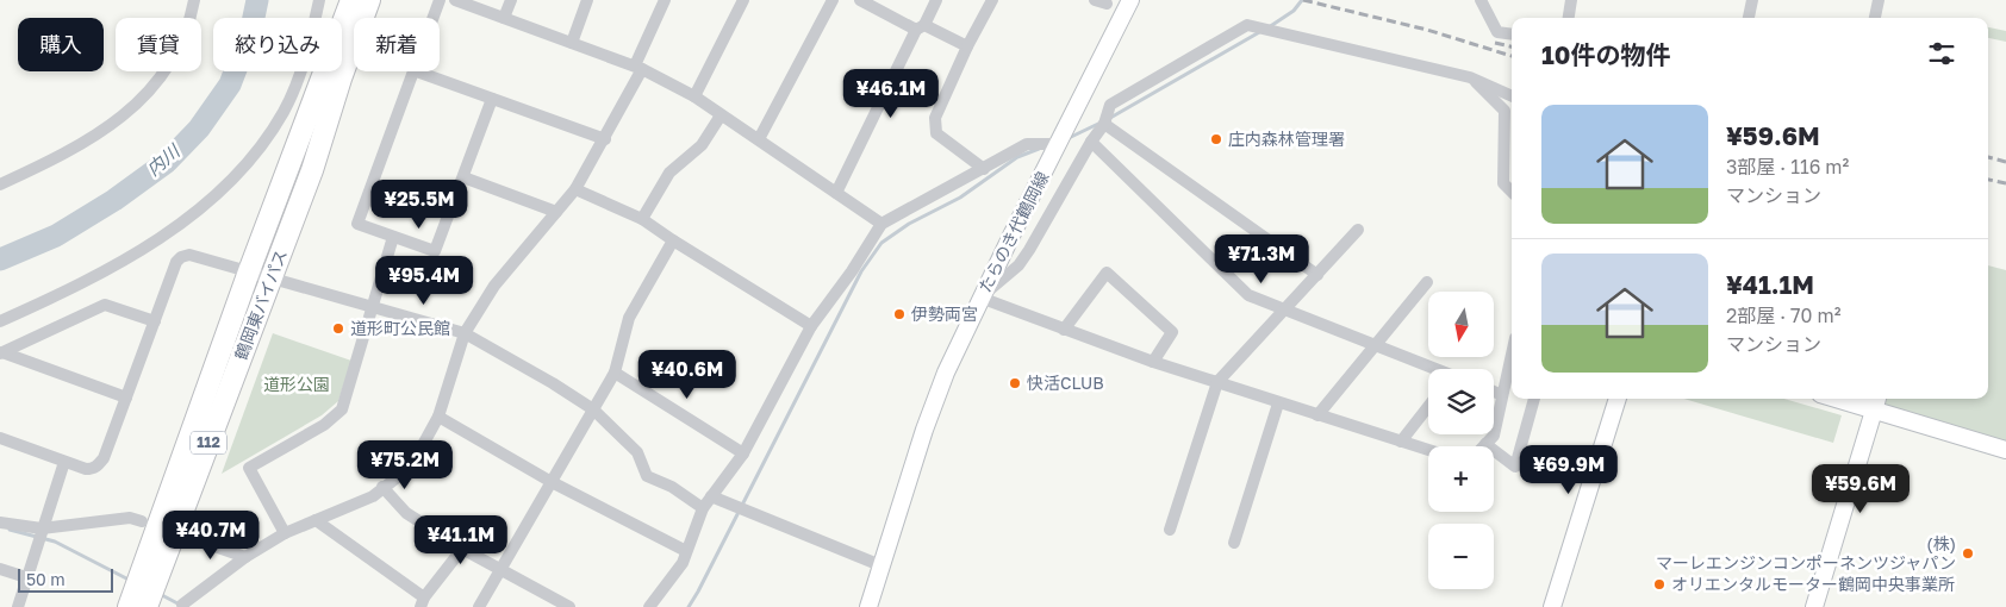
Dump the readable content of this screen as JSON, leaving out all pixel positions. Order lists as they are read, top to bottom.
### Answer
{
  "streets": {
    "highway": ["鶴岡東バイパス", "112"],
    "main road": ["たらのき代鶴岡線"]
  },
  "water": ["内川"],
  "parks": ["道形公園"],
  "places": [
    "庄内森林管理署",
    "伊勢両宮",
    "道形町公民館",
    "快活CLUB",
    "(株) マーレエンジンコンポーネンツジャパン",
    "オリエンタルモーター鶴岡中央事業所"
  ],
  "scale_bar": "50 m",
  "north": "bottom",
  "page": {
    "chip": [
      "購入",
      "賃貸",
      "絞り込み",
      "新着"
    ],
    "heading": "10件の物件",
    "price": [
      "¥46.1M",
      "¥25.5M",
      "¥71.3M",
      "¥95.4M",
      "¥40.6M",
      "¥75.2M",
      "¥69.9M",
      "¥59.6M",
      "¥40.7M",
      "¥41.1M"
    ],
    "list": [
      {
        "name": "¥59.6M",
        "note": "3部屋 · 116 m² · マンション"
      },
      {
        "name": "¥41.1M",
        "note": "2部屋 · 70 m² · マンション"
      }
    ],
    "map_buttons": ["+", "−"],
    "scale": "50 m"
  }
}
